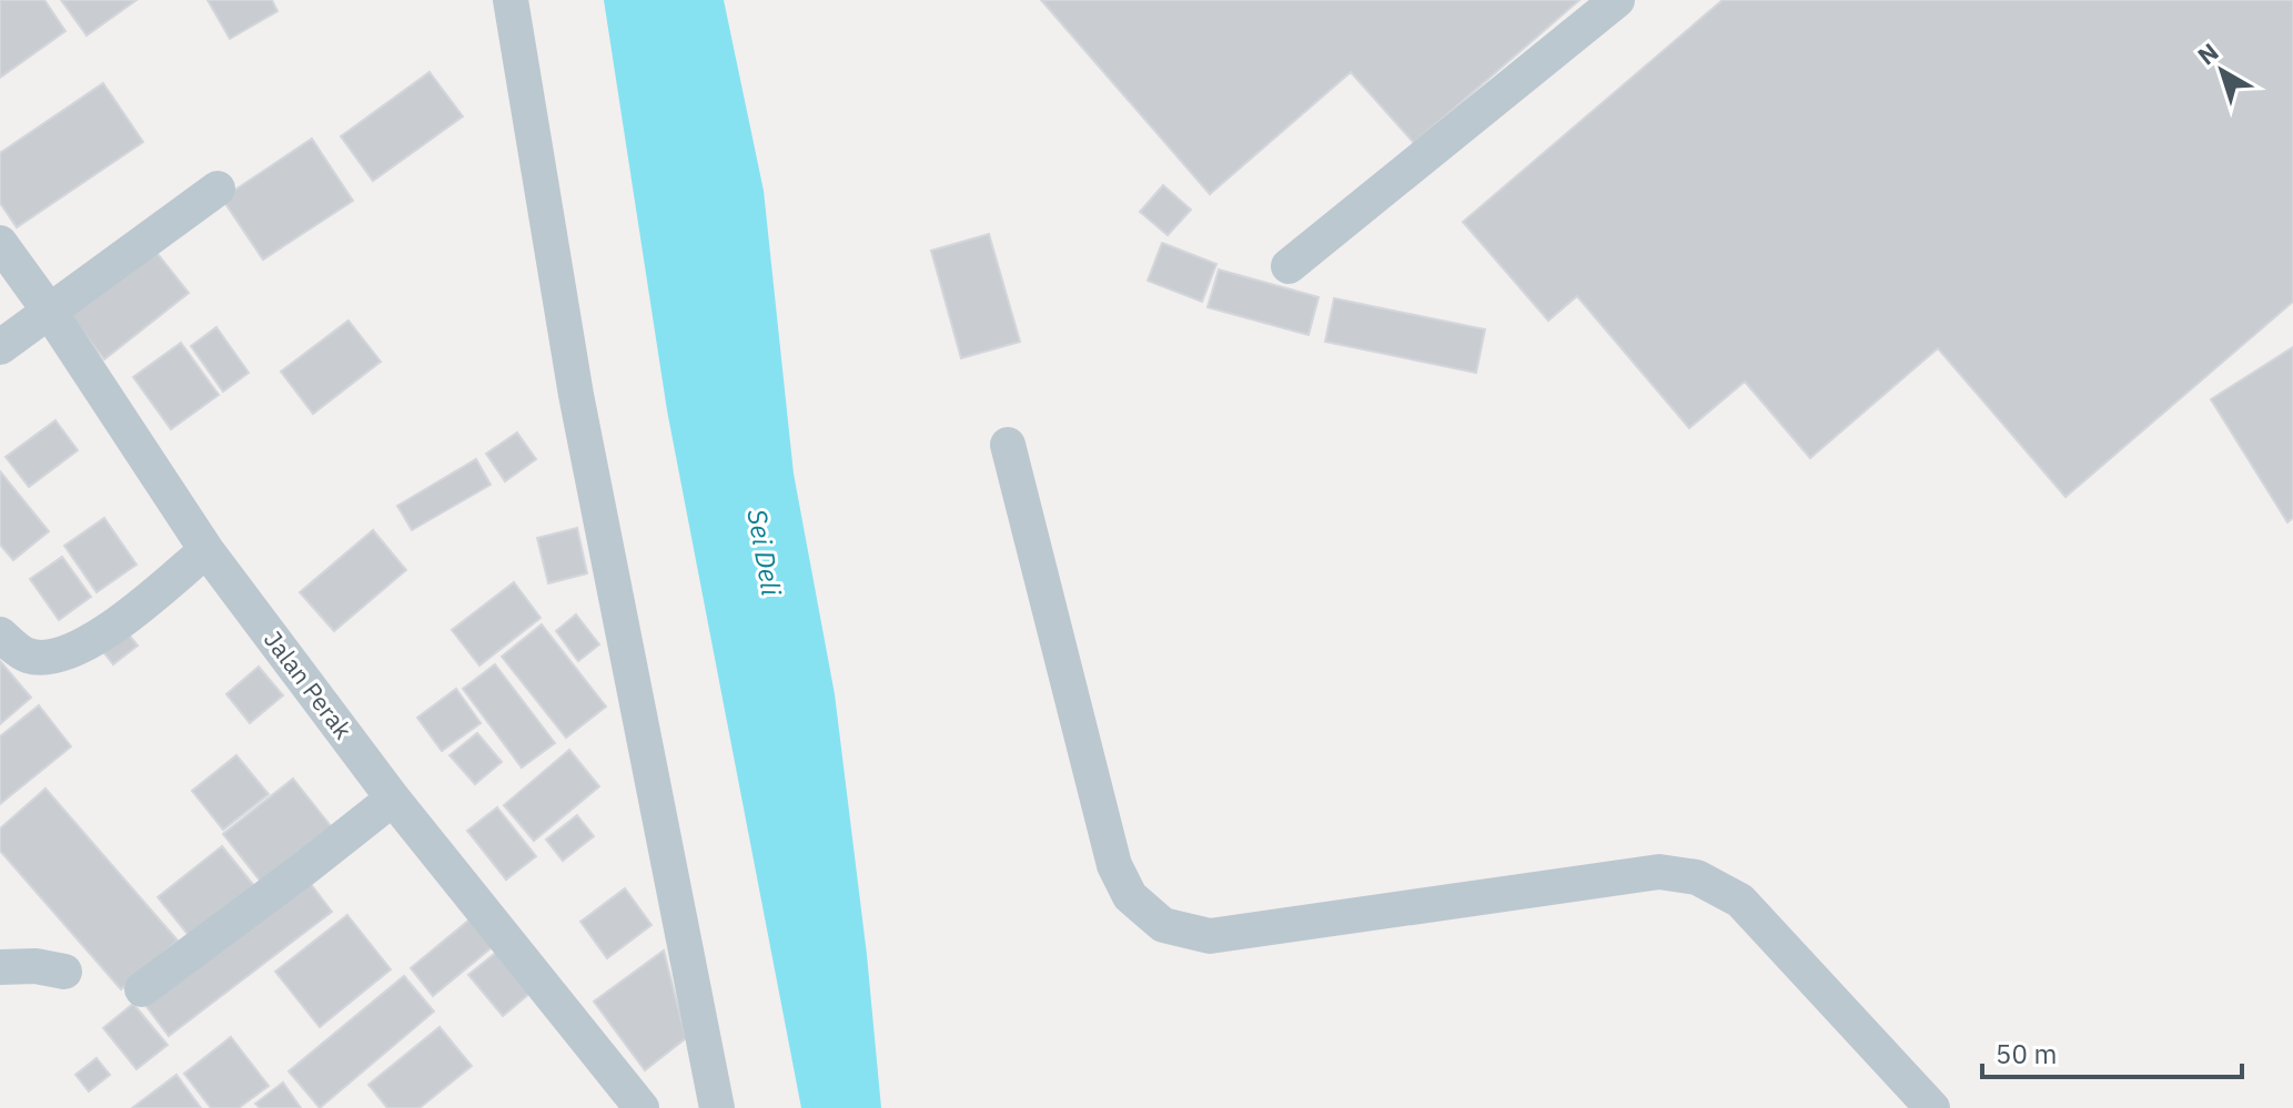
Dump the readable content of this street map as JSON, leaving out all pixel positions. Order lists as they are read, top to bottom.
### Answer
{
  "streets": {
    "street": ["Jalan Perak"]
  },
  "water": ["Sei Deli"],
  "scale_bar": "50 m",
  "north": "top left"
}
